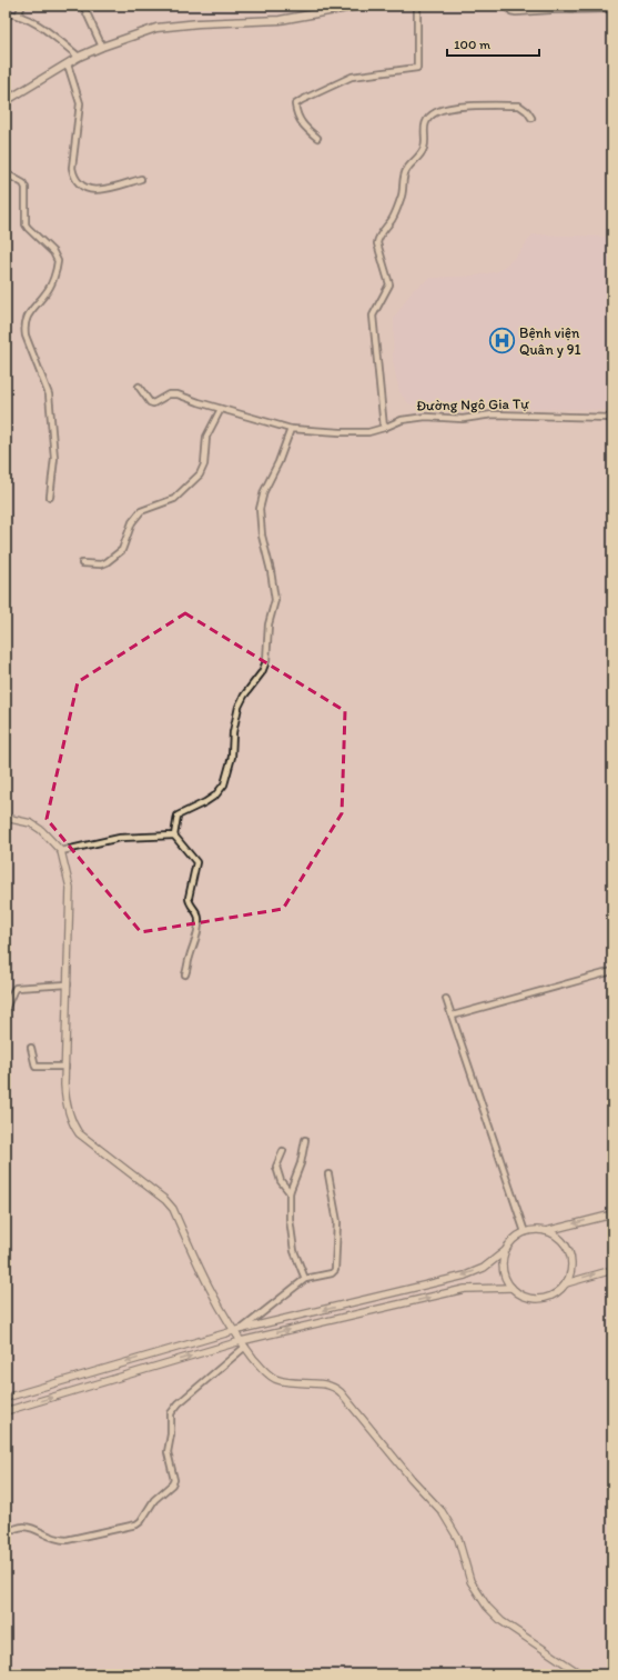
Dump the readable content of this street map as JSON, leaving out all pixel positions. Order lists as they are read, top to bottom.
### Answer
{
  "streets": {
    "street": ["Đường Ngô Gia Tự"]
  },
  "places": {
    "hospital": ["Bệnh viện Quân y 91"]
  },
  "scale_bar": "100 m"
}
